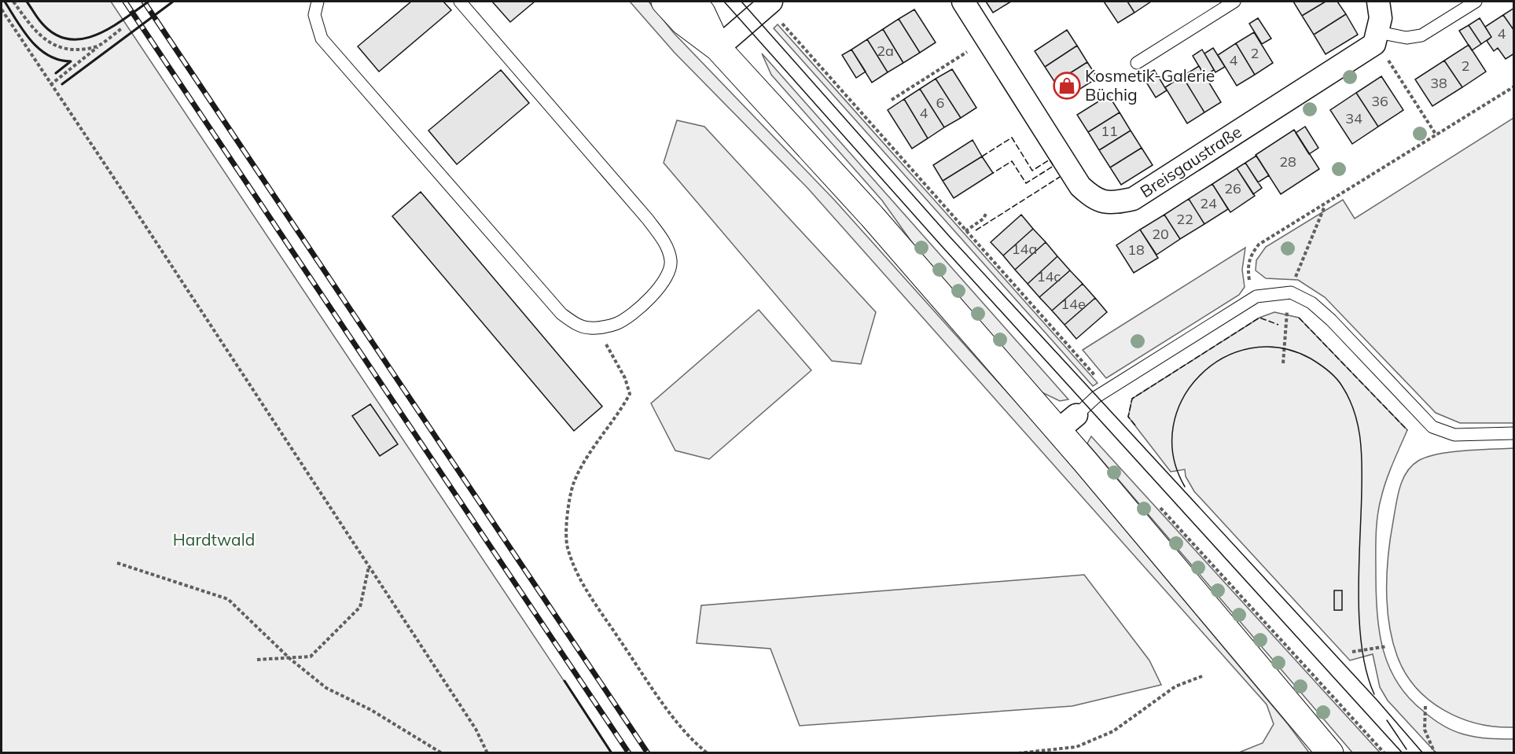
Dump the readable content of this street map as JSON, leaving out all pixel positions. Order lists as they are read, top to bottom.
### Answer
{
  "streets": {
    "street": ["Breisgaustraße"]
  },
  "parks": ["Hardtwald"],
  "places": {
    "shop": ["Kosmetik-Galerie Büchig"]
  },
  "house_numbers": [
    "4",
    "2a",
    "2",
    "4",
    "2",
    "38",
    "36",
    "6",
    "4",
    "34",
    "11",
    "28",
    "26",
    "24",
    "22",
    "20",
    "14a",
    "18",
    "14c",
    "14e"
  ]
}
